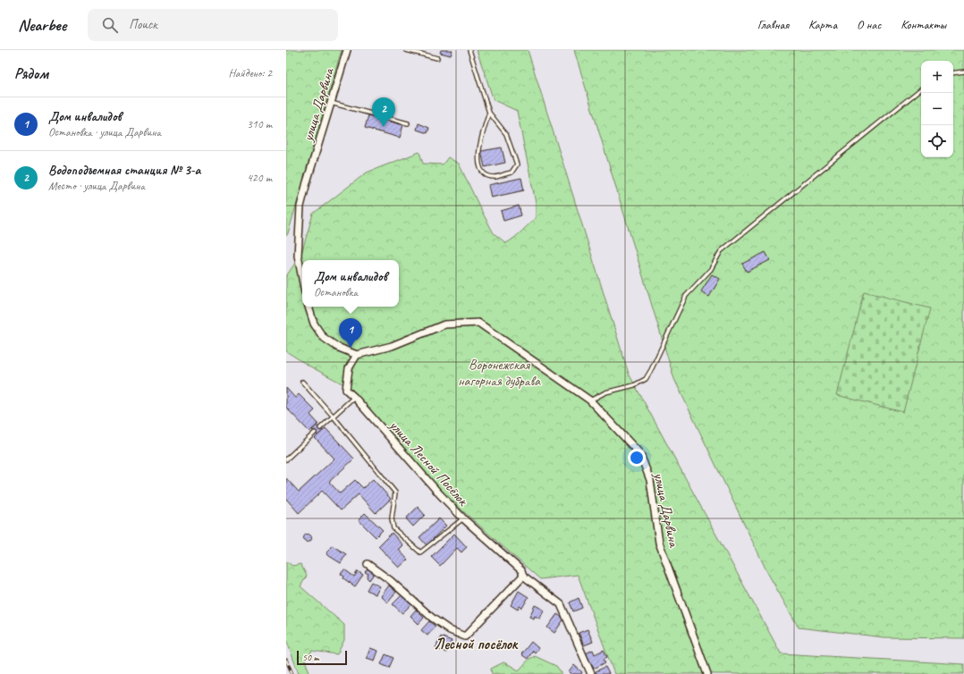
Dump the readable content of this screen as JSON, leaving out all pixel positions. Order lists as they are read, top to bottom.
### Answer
{
  "streets": {
    "street": ["улица Дарвина", "улица Лесной Посёлок"]
  },
  "crossings": [
    ["улица Дарвина", "улица Лесной Посёлок"]
  ],
  "districts": ["Лесной посёлок"],
  "parks": ["Воронежская нагорная дубрава"],
  "scale_bar": "50 m",
  "page": {
    "header": "Nearbee",
    "search": "Поиск",
    "nav": [
      "Главная",
      "Карта",
      "О нас",
      "Контакты"
    ],
    "heading": ["Рядом", "Найдено: 2"],
    "map_buttons": ["+", "−"],
    "list": [
      {
        "mark": "1",
        "name": "Дом инвалидов",
        "note": "Остановка · улица Дарвина",
        "value": "310 m"
      },
      {
        "mark": "2",
        "name": "Водоподъемная станция № 3-а",
        "note": "Место · улица Дарвина",
        "value": "420 m"
      }
    ],
    "pins": ["2", "1"],
    "popup": ["Дом инвалидов", "Остановка"],
    "scale": "50 m"
  }
}
